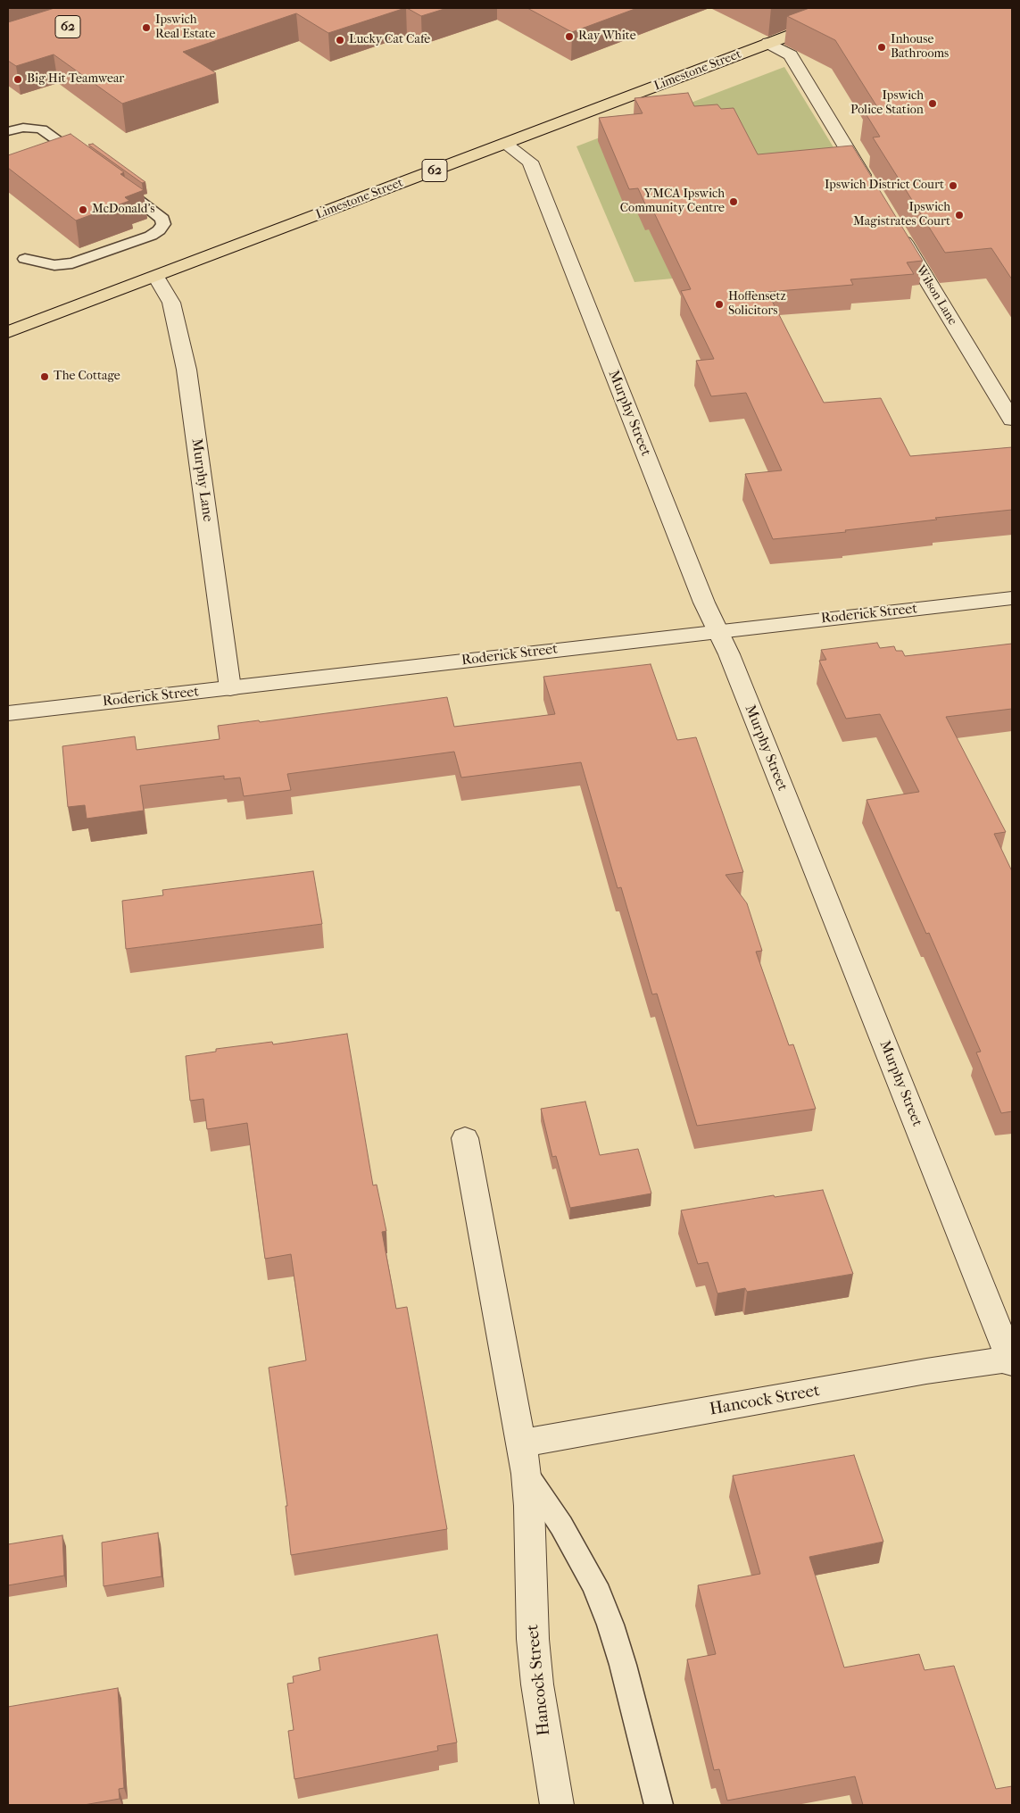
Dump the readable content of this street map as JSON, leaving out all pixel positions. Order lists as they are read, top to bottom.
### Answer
{
  "streets": {
    "main road": ["62", "Limestone Street"],
    "street": [
      "Wilson Lane",
      "Murphy Street",
      "Murphy Lane",
      "Roderick Street",
      "Hancock Street"
    ]
  },
  "crossings": [
    ["Limestone Street", "Murphy Street"],
    ["Limestone Street", "Murphy Lane"],
    ["Murphy Street", "Roderick Street"],
    ["Murphy Street", "Hancock Street"],
    ["Murphy Lane", "Roderick Street"]
  ],
  "places": [
    "Ipswich Real Estate",
    "Ray White",
    "Lucky Cat Cafe",
    "Inhouse Bathrooms",
    "Big Hit Teamwear",
    "Ipswich Police Station",
    "Ipswich District Court",
    "YMCA Ipswich Community Centre",
    "McDonald's",
    "Ipswich Magistrates Court",
    "Hoffensetz Solicitors",
    "The Cottage"
  ]
}
